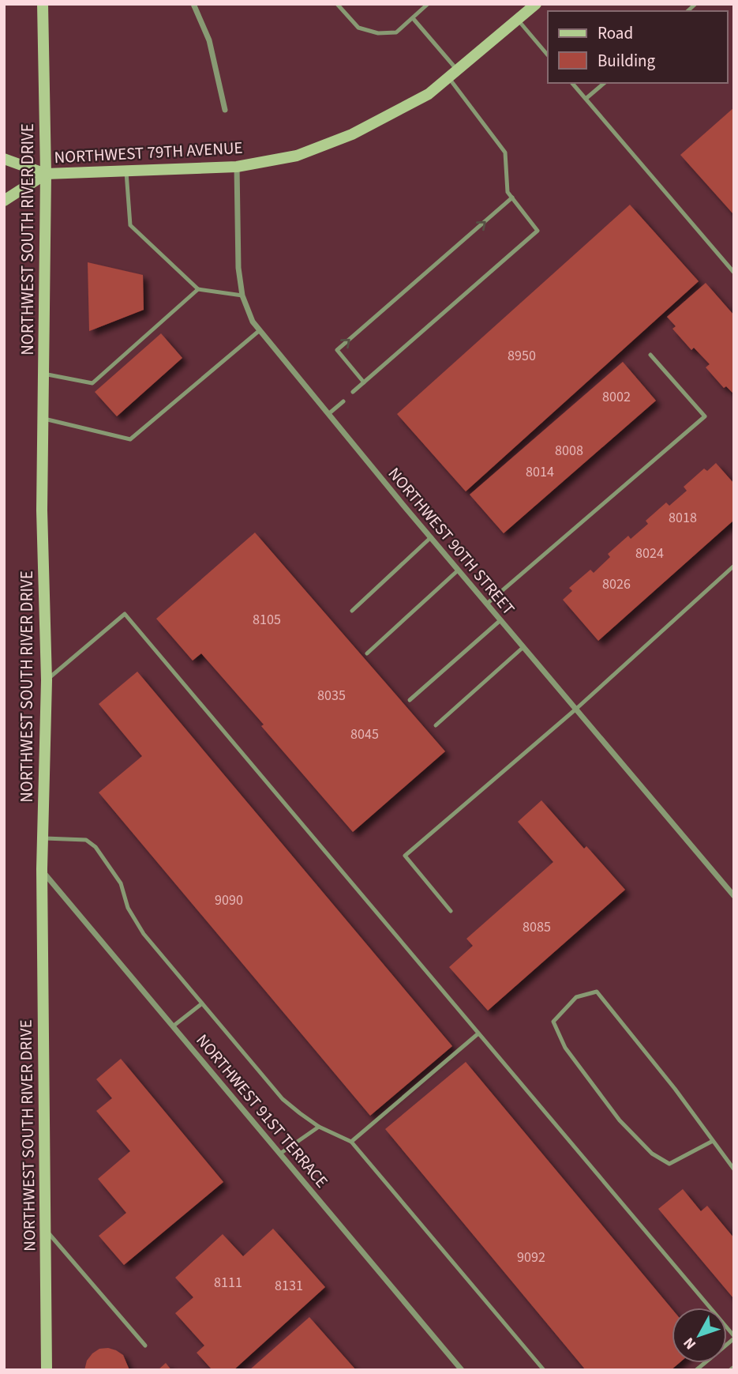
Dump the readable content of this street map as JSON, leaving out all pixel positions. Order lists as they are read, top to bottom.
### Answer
{
  "streets": {
    "street": [
      "NORTHWEST 79TH AVENUE",
      "NORTHWEST SOUTH RIVER DRIVE",
      "NORTHWEST 90TH STREET",
      "NORTHWEST 91ST TERRACE"
    ]
  },
  "crossings": [
    ["NORTHWEST 79TH AVENUE", "NORTHWEST SOUTH RIVER DRIVE"],
    ["NORTHWEST 79TH AVENUE", "NORTHWEST 90TH STREET"],
    ["NORTHWEST SOUTH RIVER DRIVE", "NORTHWEST 91ST TERRACE"]
  ],
  "house_numbers": [
    "8950",
    "8002",
    "8008",
    "8014",
    "8018",
    "8024",
    "8026",
    "8105",
    "8035",
    "8045",
    "9090",
    "8085",
    "9092",
    "8111",
    "8131"
  ],
  "legend": ["Road", "Building"],
  "north": "bottom left"
}
